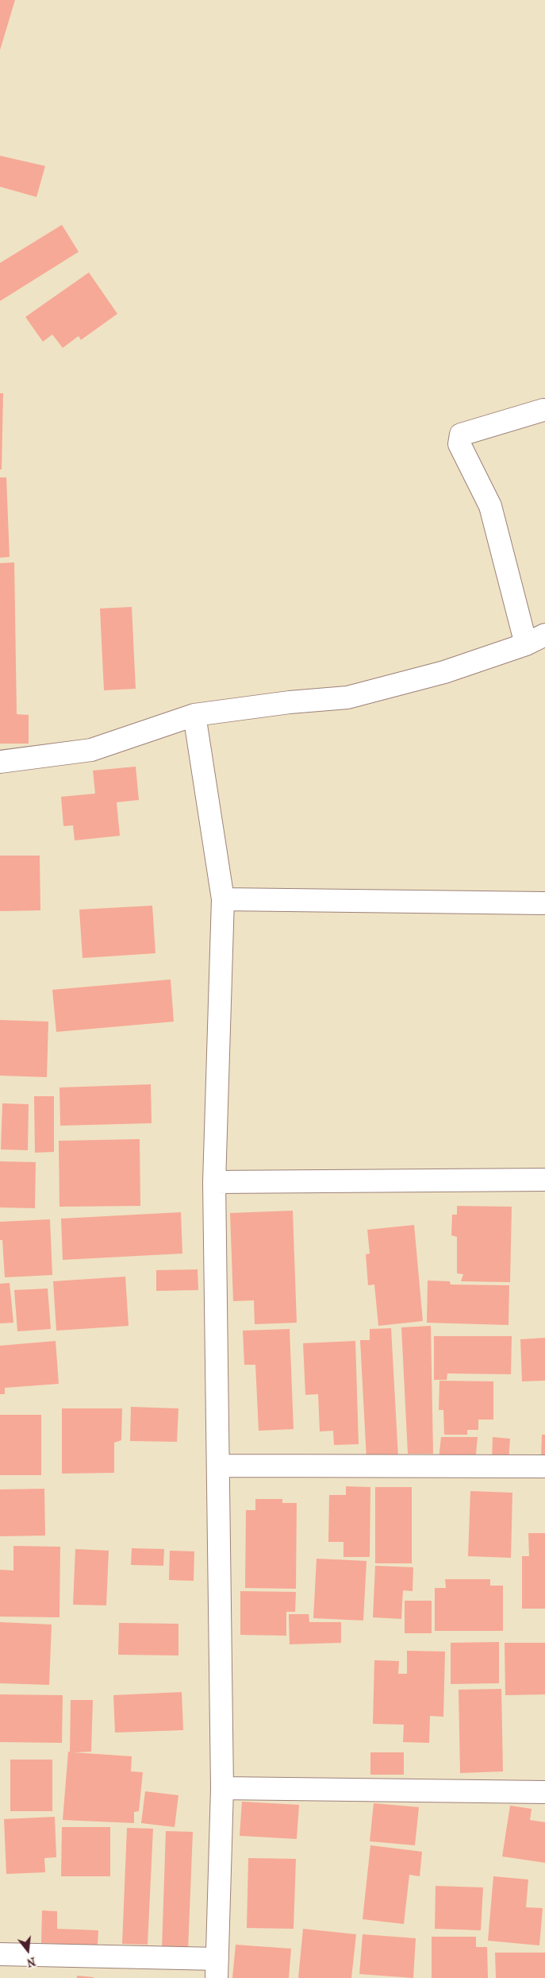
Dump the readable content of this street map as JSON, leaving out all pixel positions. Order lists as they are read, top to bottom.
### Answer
{
  "north": "bottom"
}
